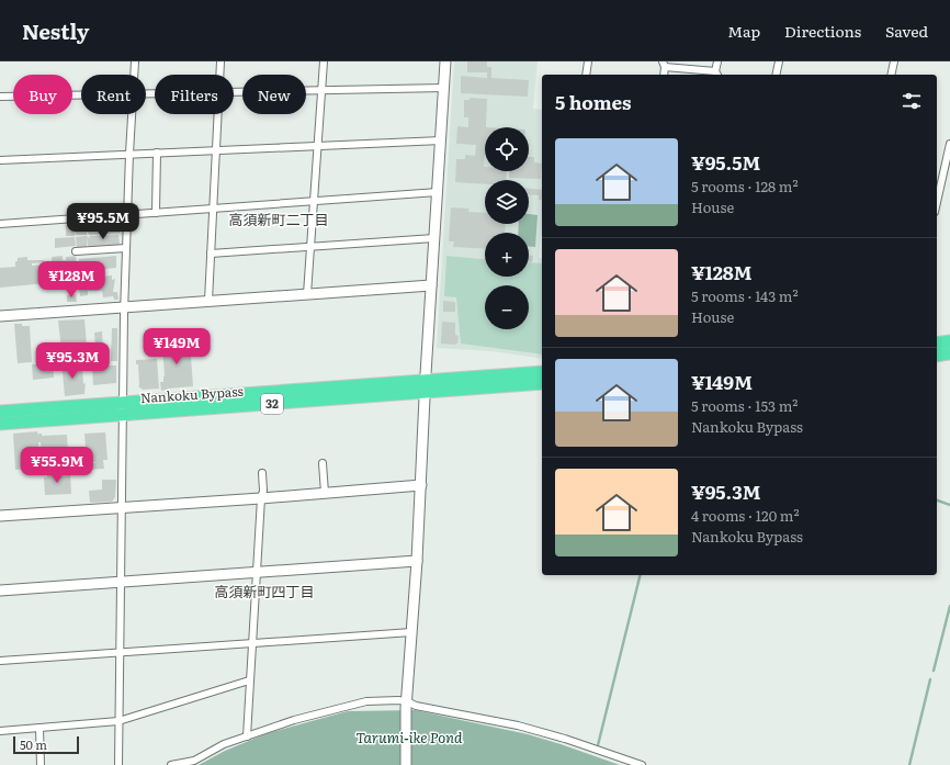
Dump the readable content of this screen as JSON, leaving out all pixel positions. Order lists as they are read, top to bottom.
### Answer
{
  "streets": {
    "highway": ["Nankoku Bypass", "32"]
  },
  "districts": ["高須新町二丁目", "高須新町四丁目"],
  "water": ["Tarumi-ike Pond"],
  "scale_bar": "50 m",
  "page": {
    "header": "Nestly",
    "nav": ["Map", "Directions", "Saved"],
    "chip": [
      "Buy",
      "Rent",
      "Filters",
      "New"
    ],
    "heading": "5 homes",
    "map_buttons": ["+", "−"],
    "list": [
      {
        "name": "¥95.5M",
        "note": "5 rooms · 128 m² · House"
      },
      {
        "name": "¥128M",
        "note": "5 rooms · 143 m² · House"
      },
      {
        "name": "¥149M",
        "note": "5 rooms · 153 m² · Nankoku Bypass"
      },
      {
        "name": "¥95.3M",
        "note": "4 rooms · 120 m² · Nankoku Bypass"
      }
    ],
    "price": [
      "¥95.5M",
      "¥128M",
      "¥149M",
      "¥95.3M",
      "¥55.9M"
    ],
    "scale": "50 m"
  }
}
